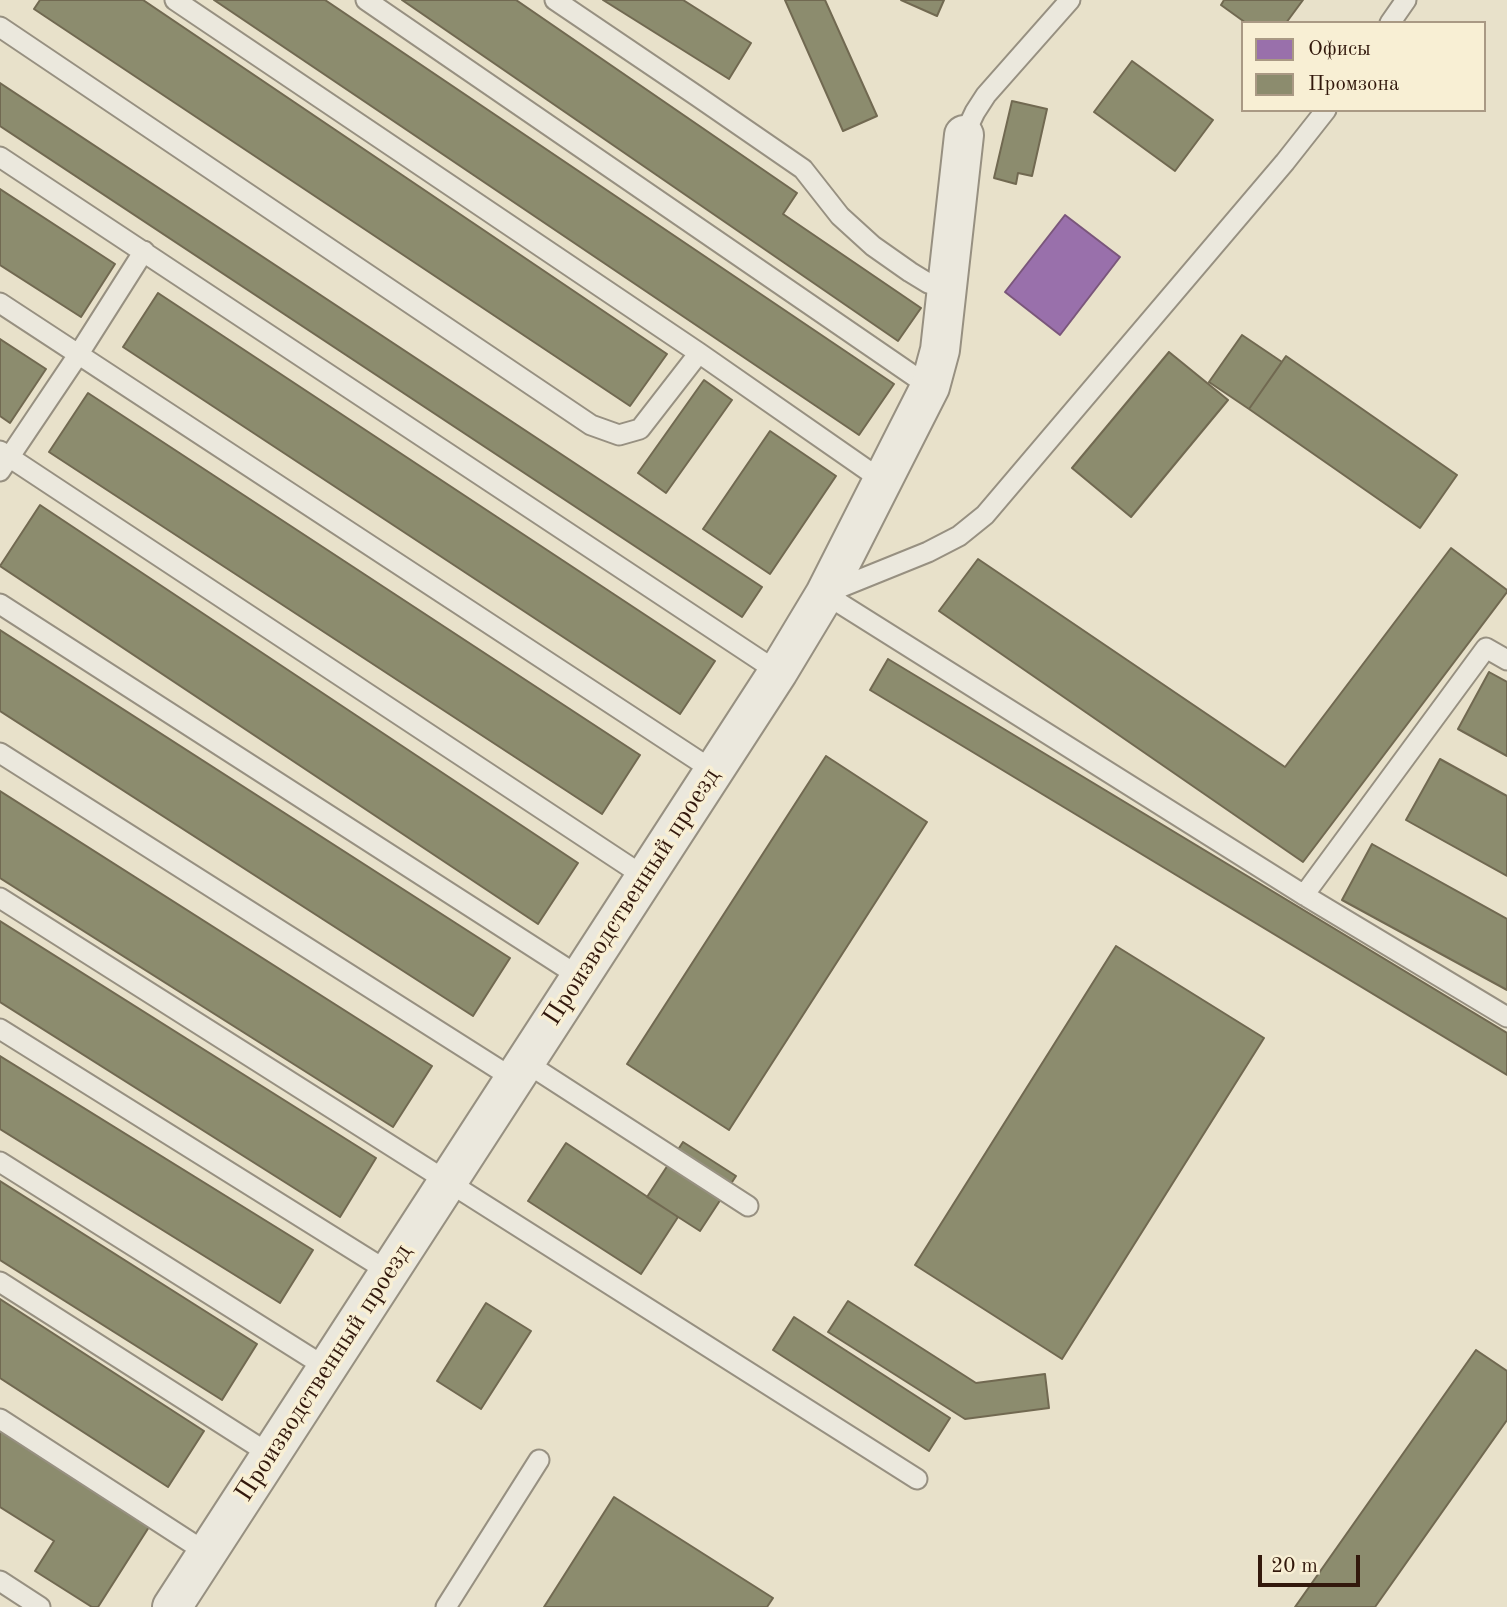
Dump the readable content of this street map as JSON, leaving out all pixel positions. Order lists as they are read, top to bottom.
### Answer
{
  "streets": {
    "street": ["Производственный проезд"]
  },
  "legend": ["Офисы", "Промзона"],
  "scale_bar": "20 m"
}
